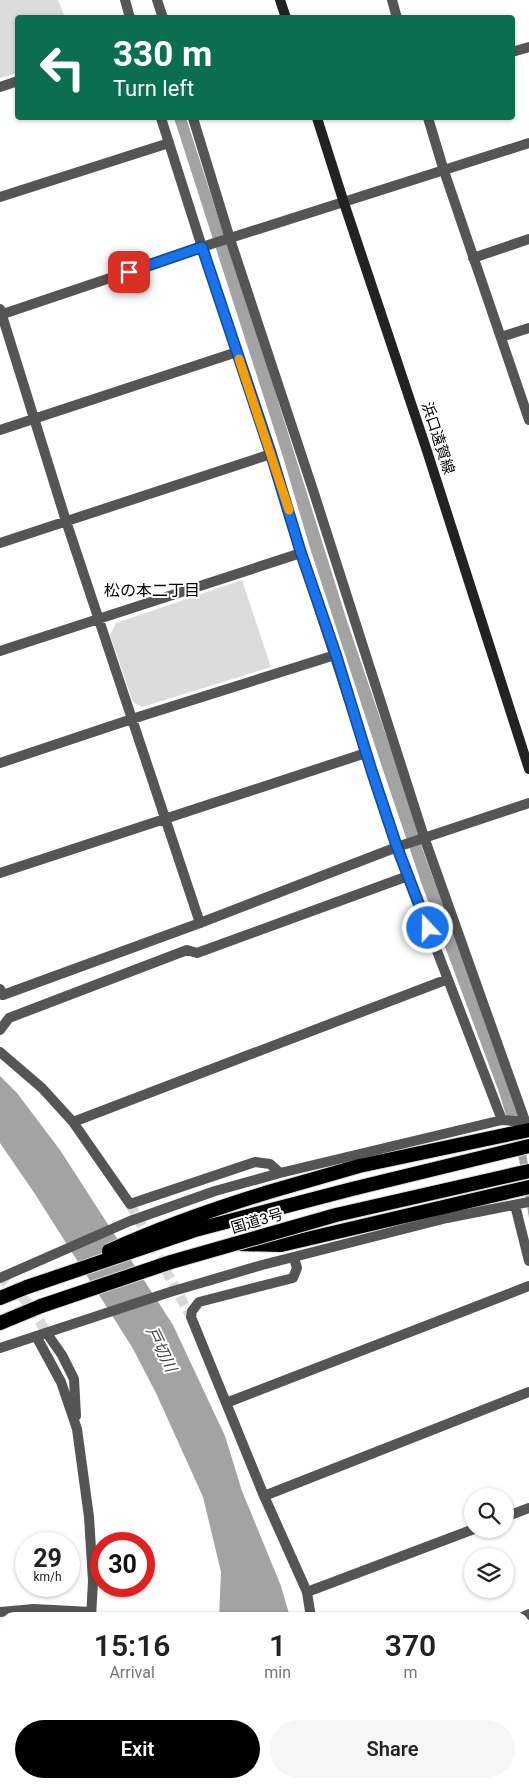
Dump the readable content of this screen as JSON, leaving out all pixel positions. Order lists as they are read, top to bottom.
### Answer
{
  "streets": {
    "highway": ["国道3号"],
    "main road": ["浜口遠賀線"]
  },
  "districts": ["松の本二丁目"],
  "water": ["戸切川"],
  "page": {
    "turn": ["330 m", "Turn left"],
    "speed": "29 km/h",
    "limit": "30",
    "eta": [
      "15:16",
      "Arrival",
      "1",
      "min",
      "370",
      "m"
    ],
    "buttons": ["Exit", "Share"]
  }
}
